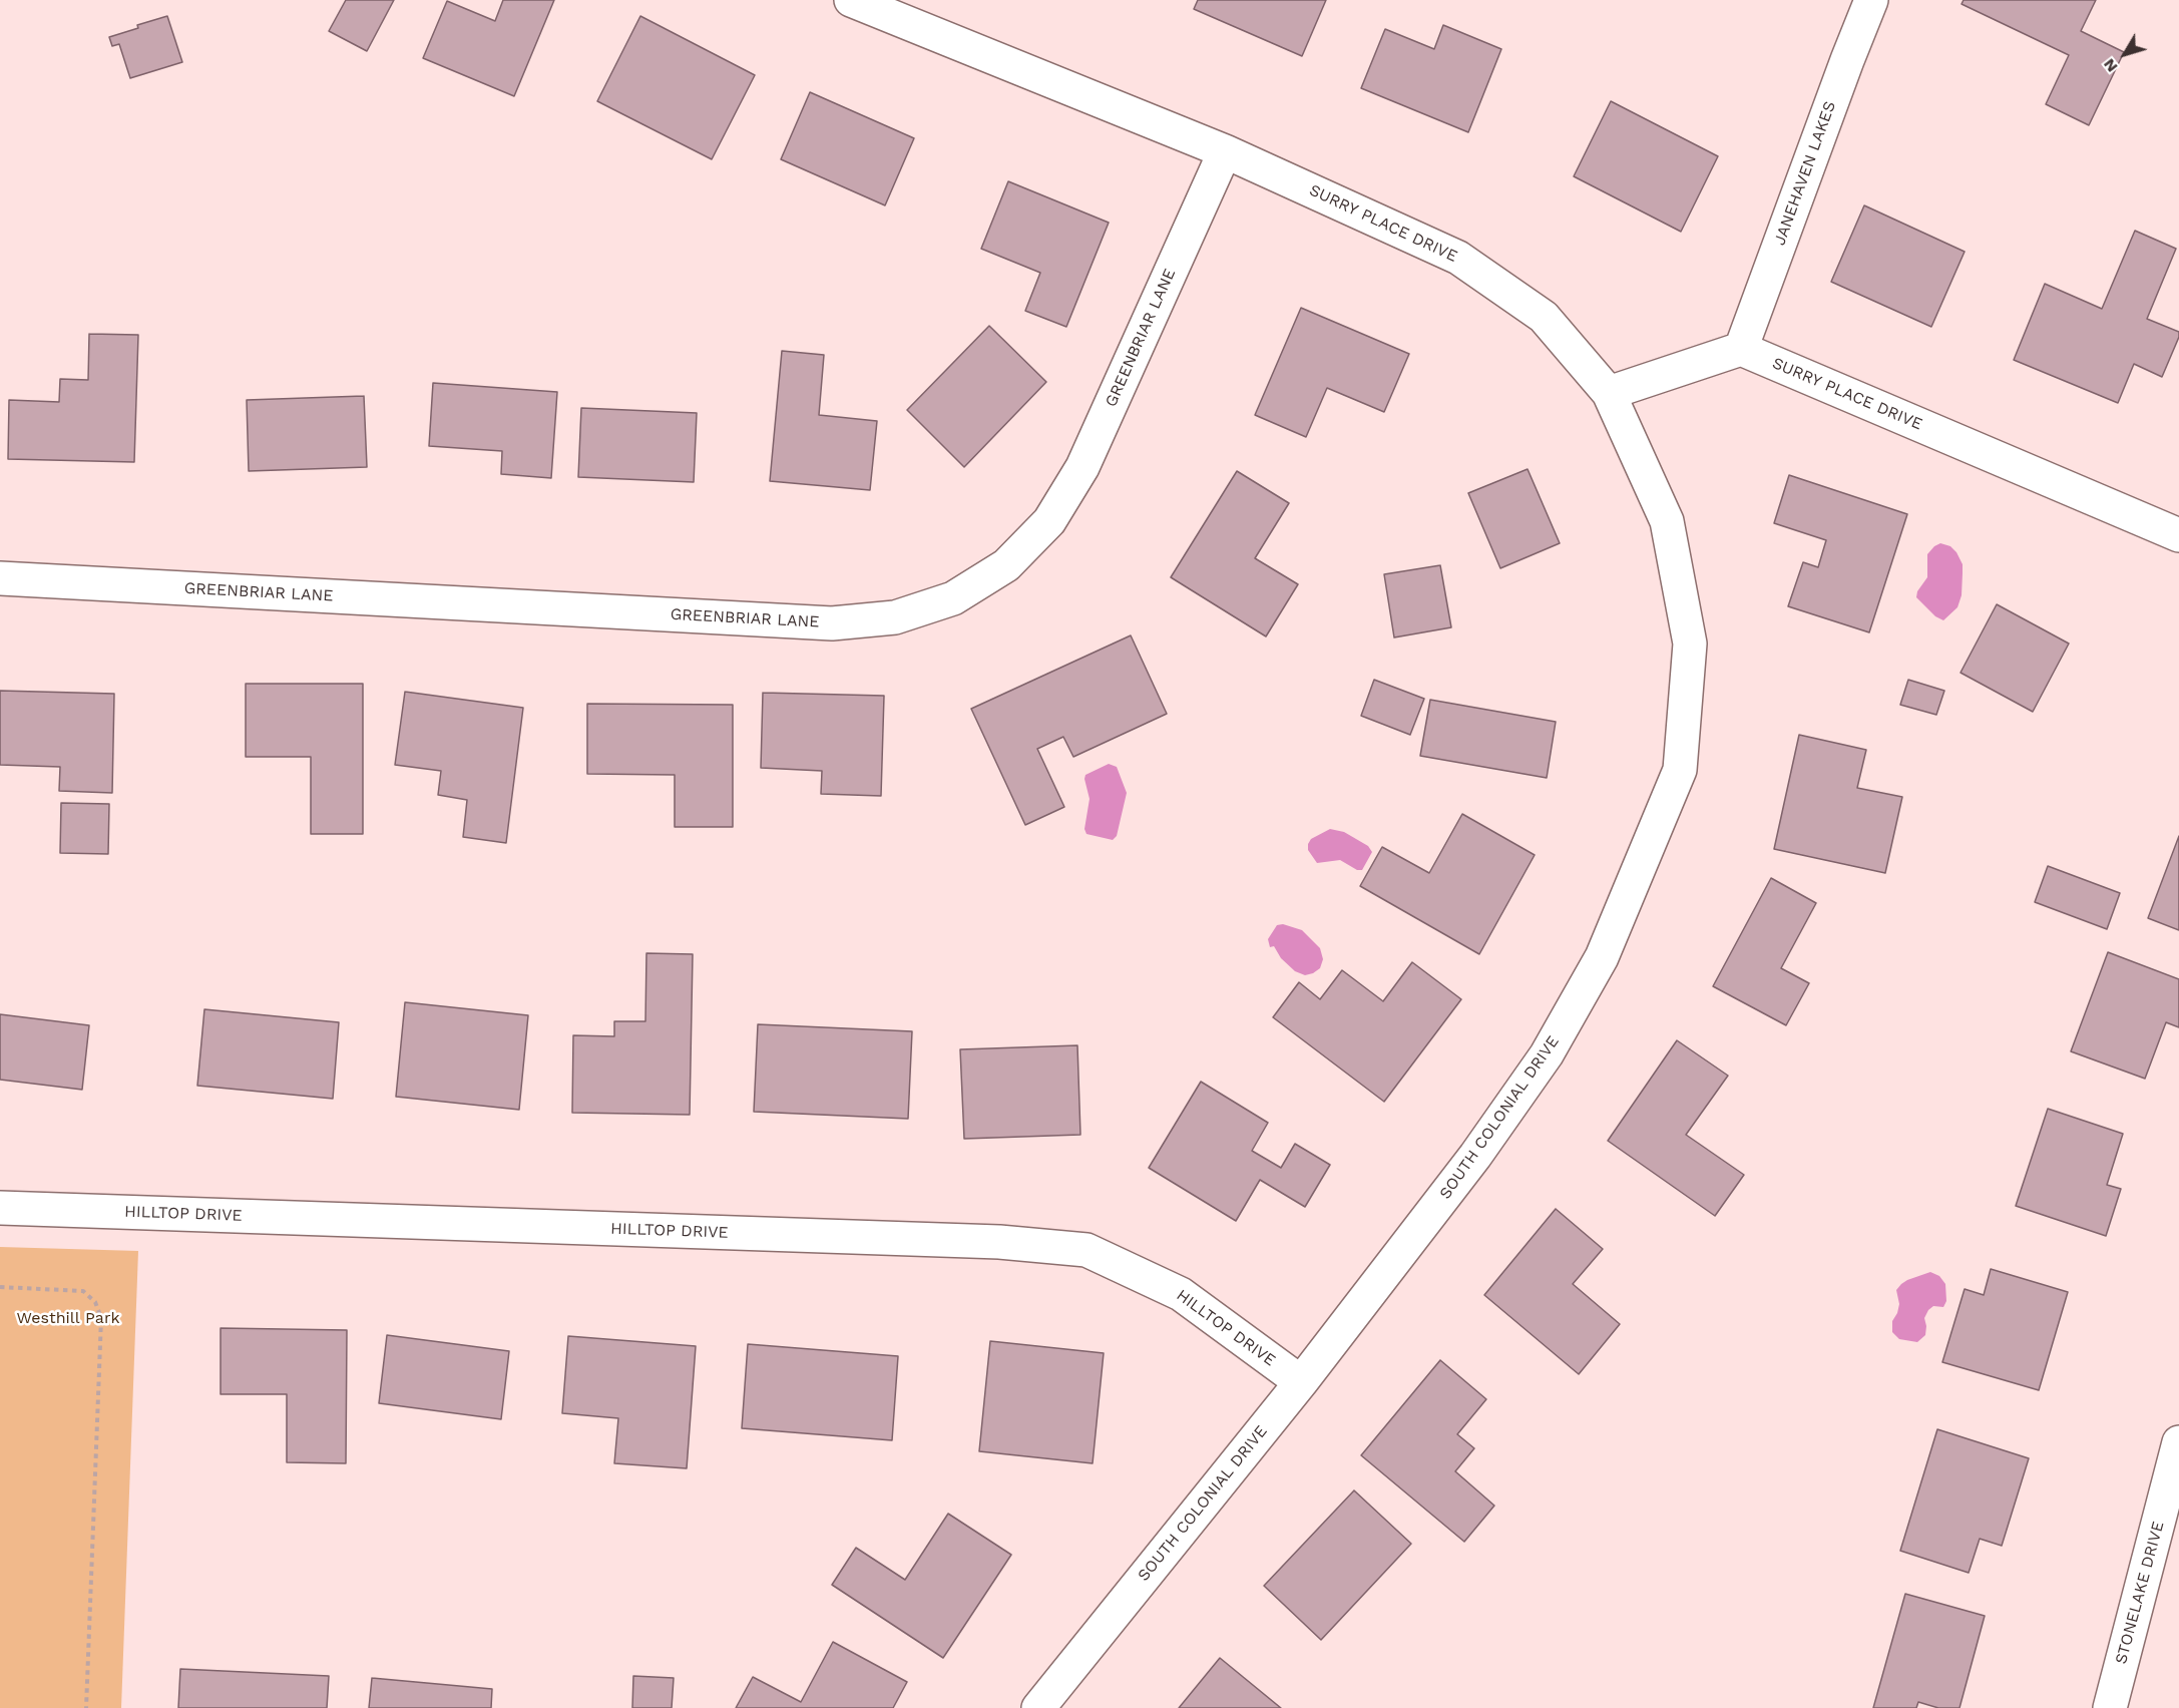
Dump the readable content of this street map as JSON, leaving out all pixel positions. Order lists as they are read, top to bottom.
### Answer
{
  "streets": {
    "street": [
      "JANEHAVEN LAKES",
      "SURRY PLACE DRIVE",
      "GREENBRIAR LANE",
      "SOUTH COLONIAL DRIVE",
      "HILLTOP DRIVE",
      "STONELAKE DRIVE"
    ]
  },
  "crossings": [
    ["JANEHAVEN LAKES", "SURRY PLACE DRIVE"],
    ["SURRY PLACE DRIVE", "GREENBRIAR LANE"],
    ["SURRY PLACE DRIVE", "SOUTH COLONIAL DRIVE"],
    ["SOUTH COLONIAL DRIVE", "HILLTOP DRIVE"]
  ],
  "parks": ["Westhill Park"],
  "north": "bottom left"
}
